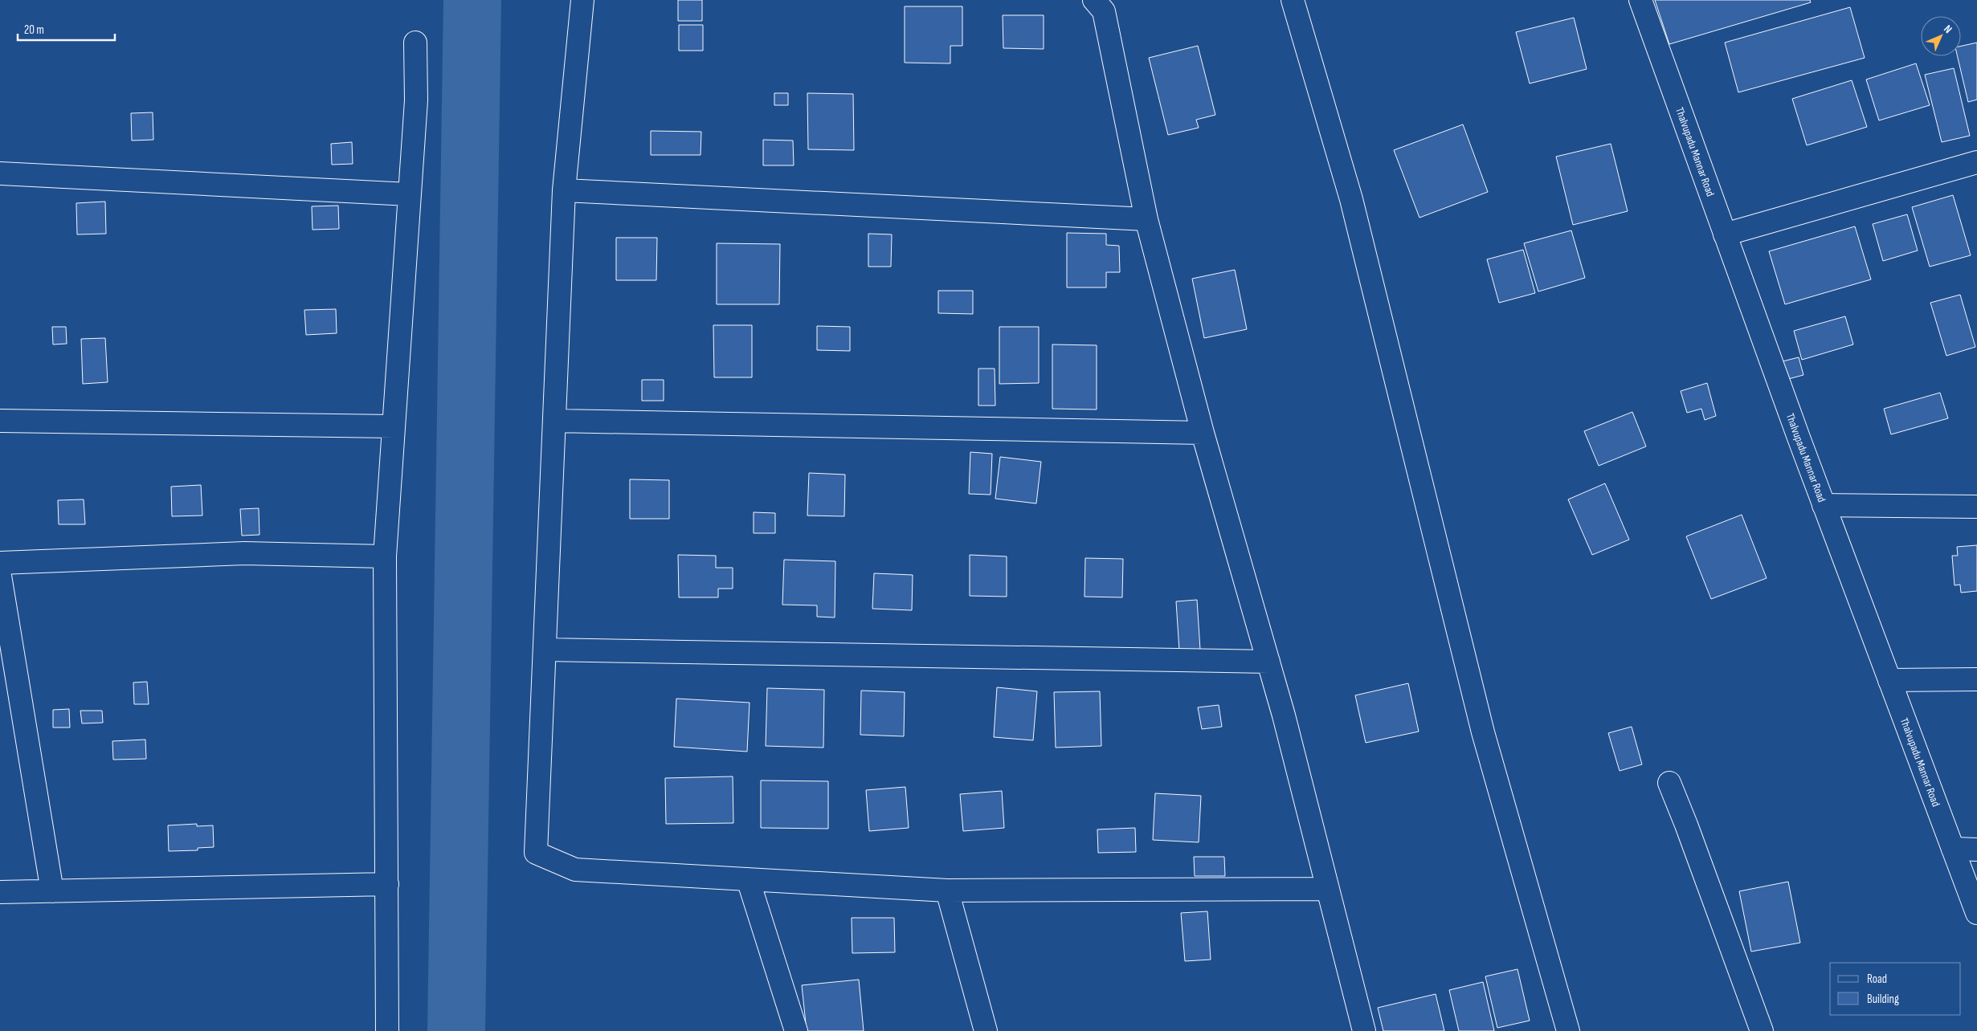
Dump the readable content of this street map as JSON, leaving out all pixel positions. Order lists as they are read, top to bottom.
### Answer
{
  "streets": {
    "street": ["Thalvupadu Mannar Road"]
  },
  "legend": ["Road", "Building"],
  "scale_bar": "20 m",
  "north": "top right"
}
